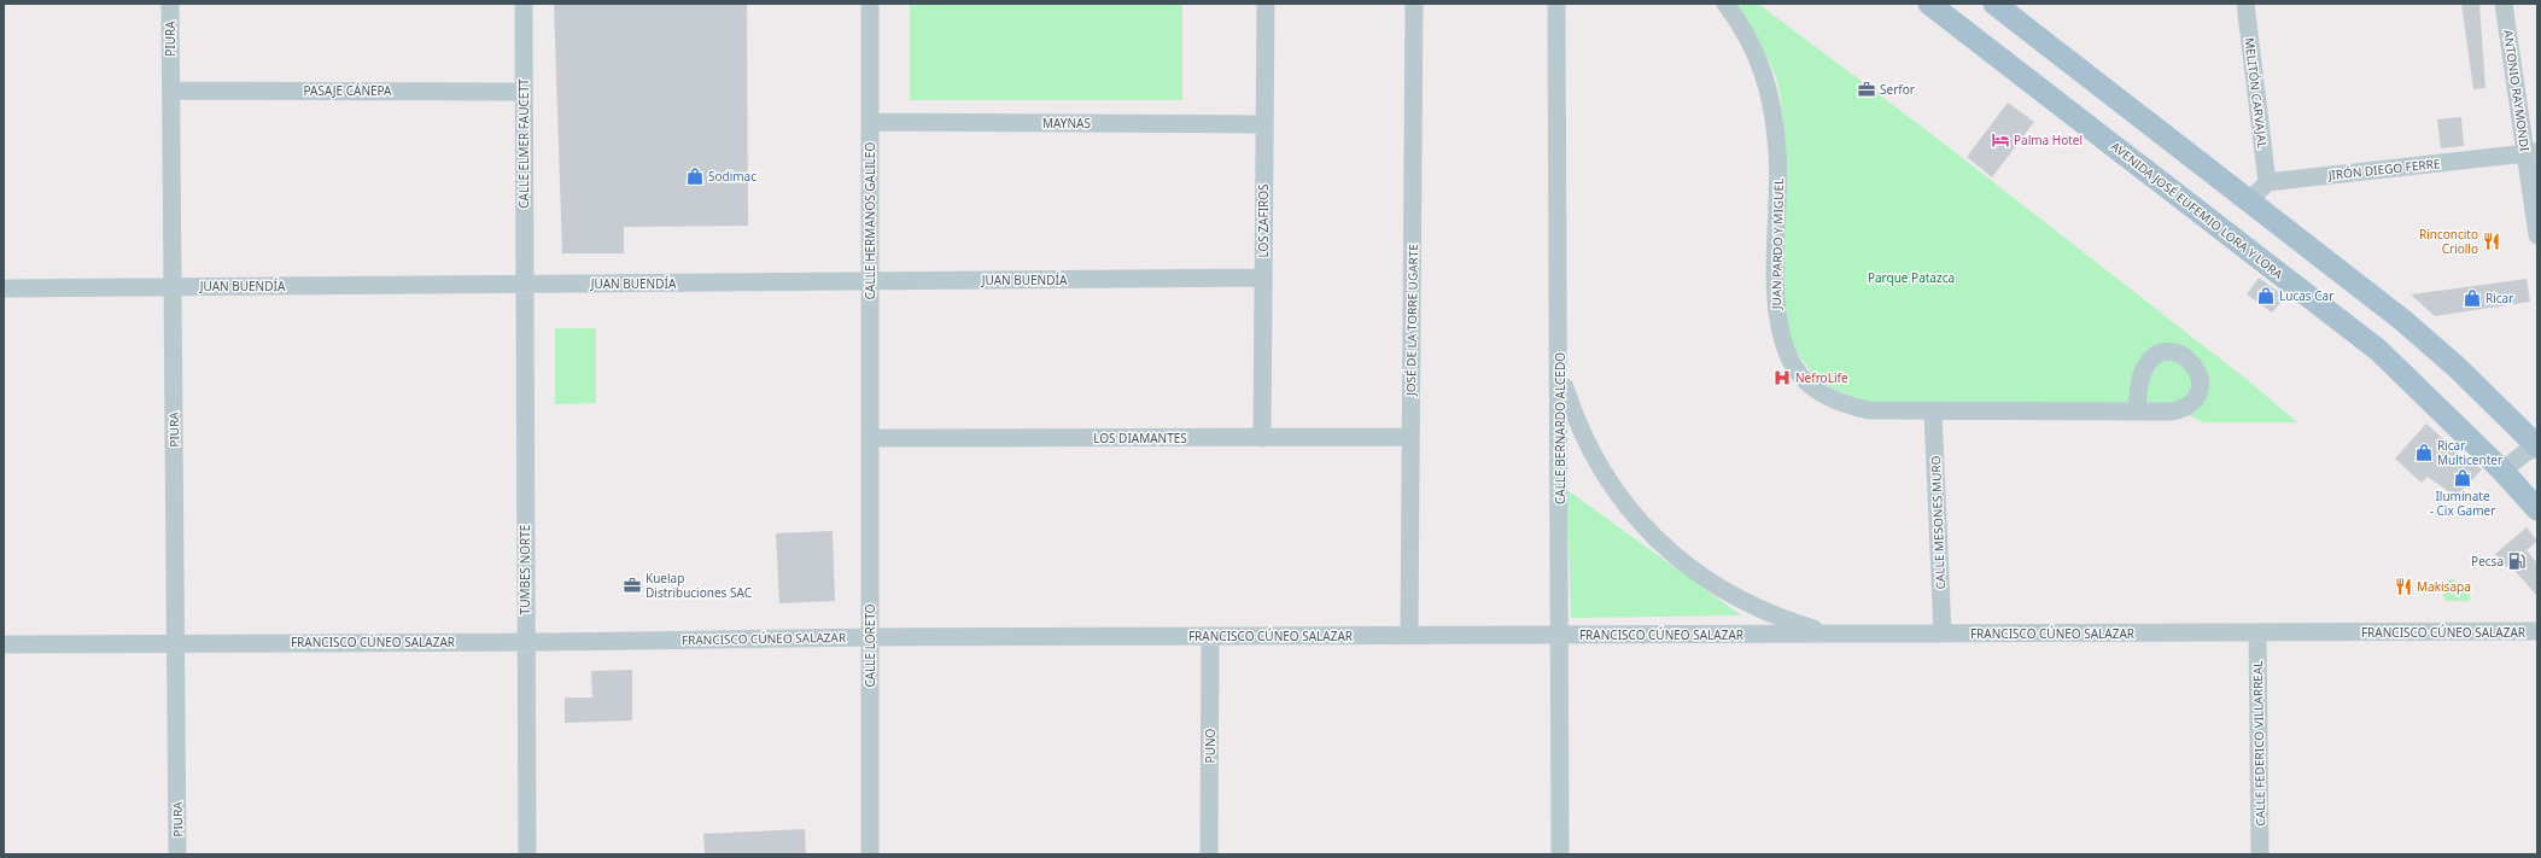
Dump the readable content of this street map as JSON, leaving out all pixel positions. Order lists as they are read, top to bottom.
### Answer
{
  "streets": {
    "main road": ["AVENIDA JOSÉ EUFEMIO LORA Y LORA"],
    "street": [
      "PIURA",
      "PASAJE CÁNEPA",
      "ANTONIO RAYMONDI",
      "MELITÓN CARVAJAL",
      "MAYNAS",
      "CALLE ELMER FAUCETT",
      "JIRÓN DIEGO FERRE",
      "CALLE HERMANOS GALILEO",
      "LOS ZAFIROS",
      "JUAN PARDO Y MIGUEL",
      "JUAN BUENDÍA",
      "JOSÉ DE LA TORRE UGARTE",
      "CALLE BERNARDO ALCEDO",
      "LOS DIAMANTES",
      "CALLE MESONES MURO",
      "TUMBES NORTE",
      "FRANCISCO CÚNEO SALAZAR",
      "CALLE LORETO",
      "CALLE FEDERICO VILLARREAL",
      "PUNO"
    ]
  },
  "crossings": [
    ["PIURA", "PASAJE CÁNEPA"],
    ["PIURA", "JUAN BUENDÍA"],
    ["PIURA", "FRANCISCO CÚNEO SALAZAR"],
    ["PASAJE CÁNEPA", "CALLE ELMER FAUCETT"],
    ["ANTONIO RAYMONDI", "JIRÓN DIEGO FERRE"],
    ["MELITÓN CARVAJAL", "JIRÓN DIEGO FERRE"],
    ["MAYNAS", "CALLE HERMANOS GALILEO"],
    ["MAYNAS", "LOS ZAFIROS"],
    ["CALLE ELMER FAUCETT", "JUAN BUENDÍA"],
    ["CALLE ELMER FAUCETT", "TUMBES NORTE"],
    ["CALLE HERMANOS GALILEO", "JUAN BUENDÍA"],
    ["CALLE HERMANOS GALILEO", "LOS DIAMANTES"],
    ["CALLE HERMANOS GALILEO", "CALLE LORETO"],
    ["LOS ZAFIROS", "JUAN BUENDÍA"],
    ["LOS ZAFIROS", "LOS DIAMANTES"],
    ["JUAN PARDO Y MIGUEL", "CALLE MESONES MURO"],
    ["JUAN BUENDÍA", "TUMBES NORTE"],
    ["JOSÉ DE LA TORRE UGARTE", "LOS DIAMANTES"],
    ["JOSÉ DE LA TORRE UGARTE", "FRANCISCO CÚNEO SALAZAR"],
    ["CALLE BERNARDO ALCEDO", "FRANCISCO CÚNEO SALAZAR"],
    ["LOS DIAMANTES", "CALLE LORETO"],
    ["CALLE MESONES MURO", "FRANCISCO CÚNEO SALAZAR"],
    ["TUMBES NORTE", "FRANCISCO CÚNEO SALAZAR"],
    ["FRANCISCO CÚNEO SALAZAR", "CALLE LORETO"],
    ["FRANCISCO CÚNEO SALAZAR", "CALLE FEDERICO VILLARREAL"],
    ["FRANCISCO CÚNEO SALAZAR", "PUNO"]
  ],
  "parks": ["Parque Patazca"],
  "places": {
    "office": ["Serfor", "Kuelap Distribuciones SAC"],
    "hotel": ["Palma Hotel"],
    "shop": [
      "Sodimac",
      "Lucas Car",
      "Ricar",
      "Ricar Multicenter",
      "Ilumínate - Cix Gamer"
    ],
    "restaurant": ["Rinconcito Criollo", "Makisapa"],
    "hospital": ["NefroLife"],
    "fuel station": ["Pecsa"]
  }
}
